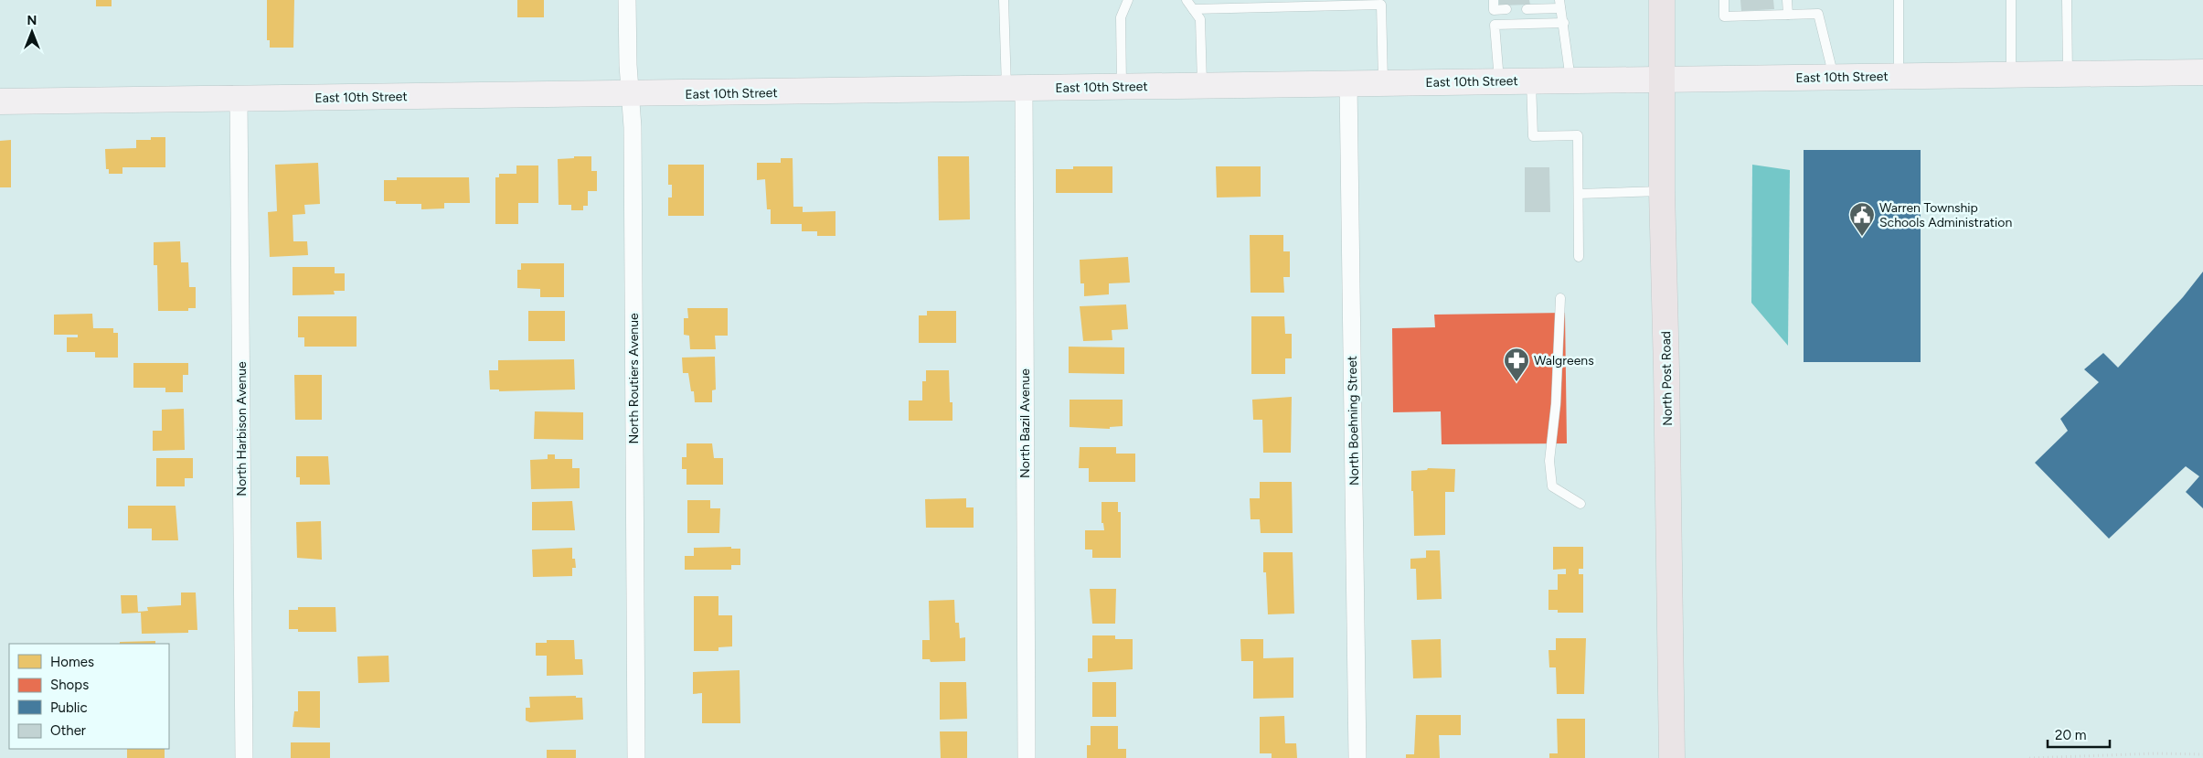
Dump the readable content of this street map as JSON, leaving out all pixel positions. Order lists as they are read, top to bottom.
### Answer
{
  "streets": {
    "main road": ["East 10th Street", "North Post Road"],
    "street": [
      "North Routiers Avenue",
      "North Boehning Street",
      "North Bazil Avenue",
      "North Harbison Avenue"
    ]
  },
  "crossings": [
    ["East 10th Street", "North Routiers Avenue"],
    ["East 10th Street", "North Post Road"],
    ["East 10th Street", "North Boehning Street"],
    ["East 10th Street", "North Bazil Avenue"],
    ["East 10th Street", "North Harbison Avenue"]
  ],
  "places": {
    "public building": ["Warren Township Schools Administration"],
    "pharmacy": ["Walgreens"]
  },
  "legend": [
    "Homes",
    "Shops",
    "Public",
    "Other"
  ],
  "scale_bar": "20 m",
  "north": "top"
}
